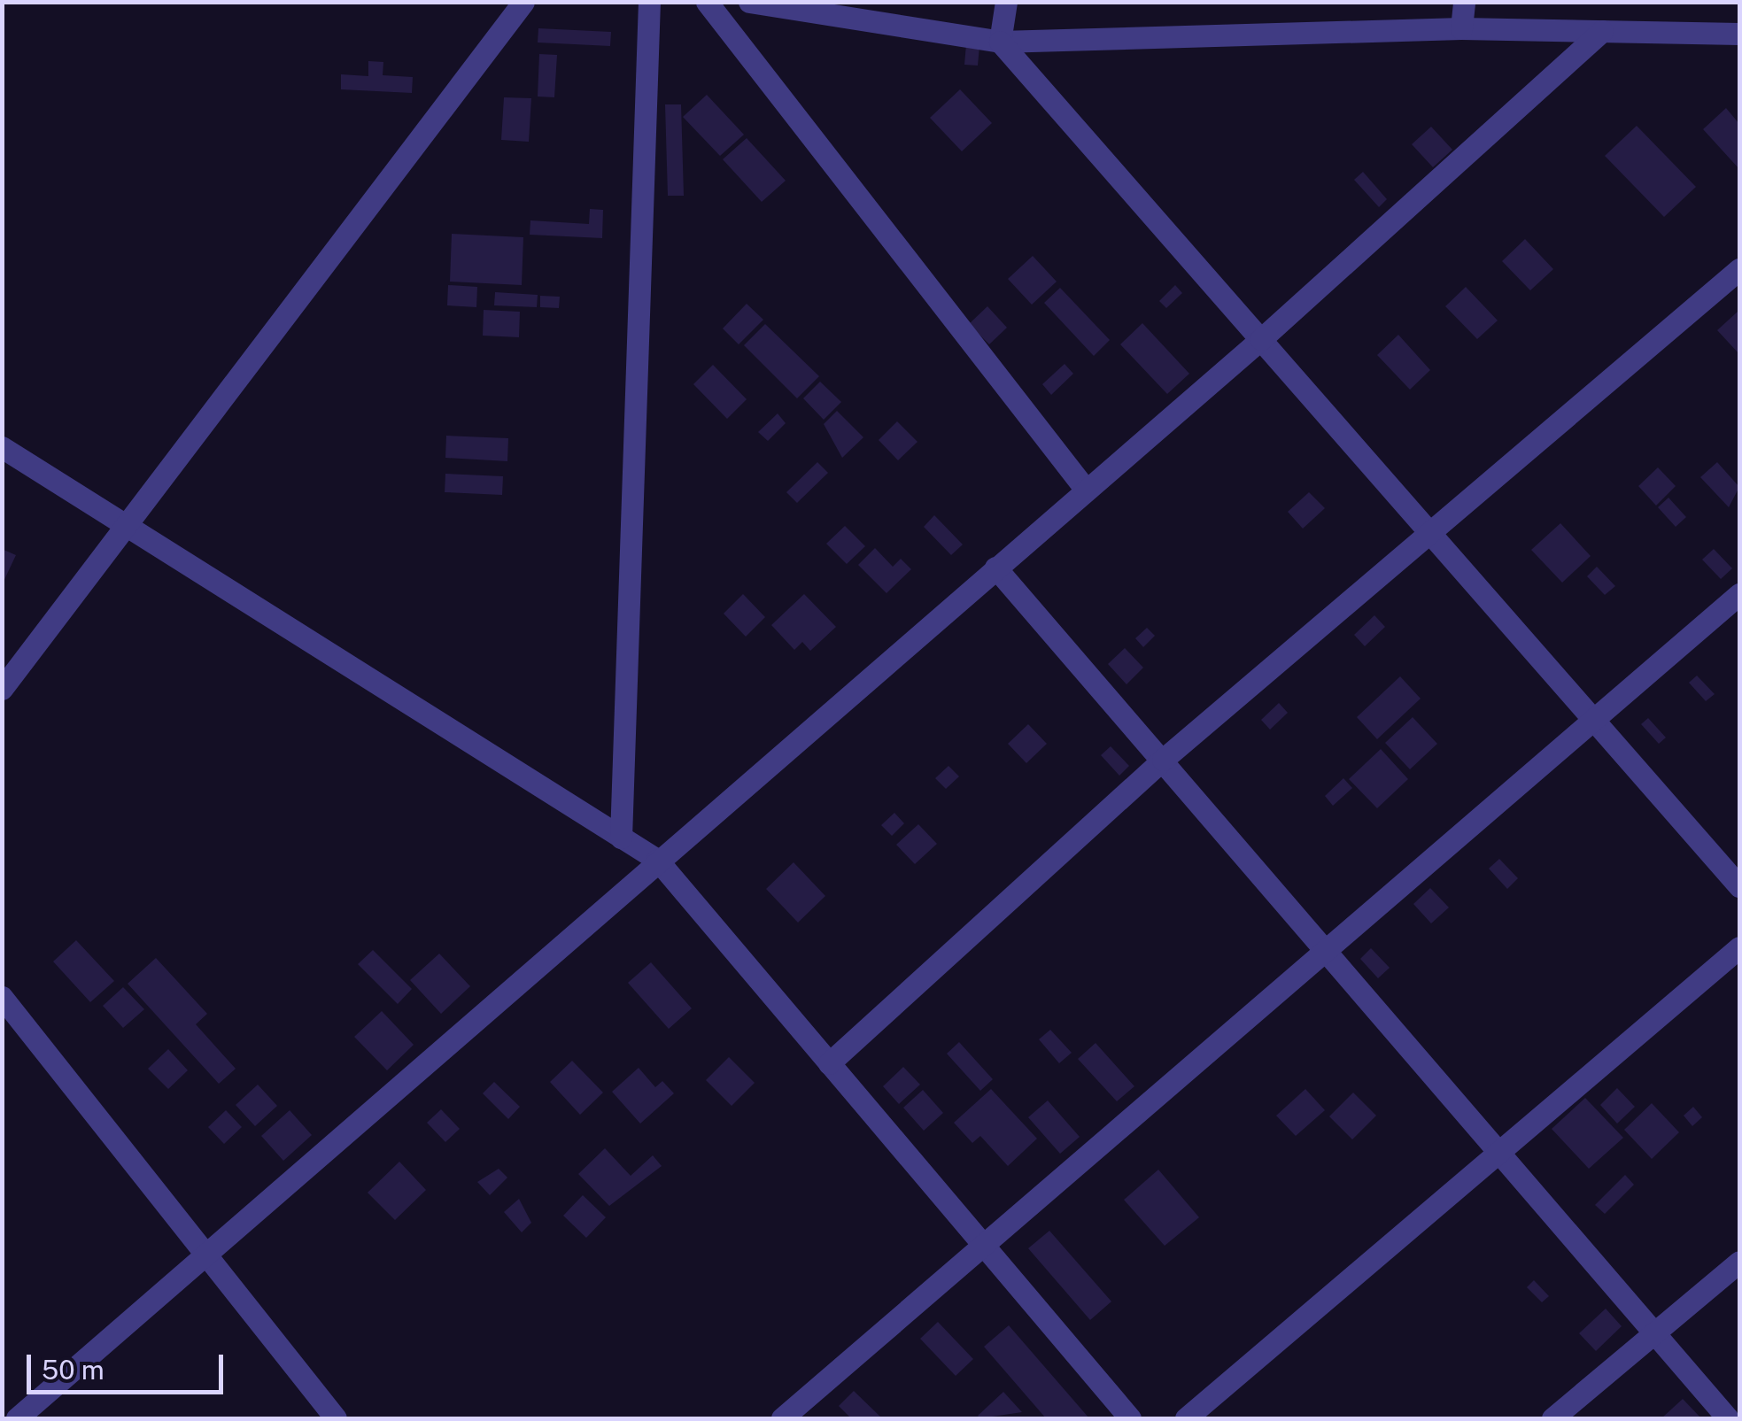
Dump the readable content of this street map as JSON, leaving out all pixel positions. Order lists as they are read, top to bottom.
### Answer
{
  "scale_bar": "50 m"
}
